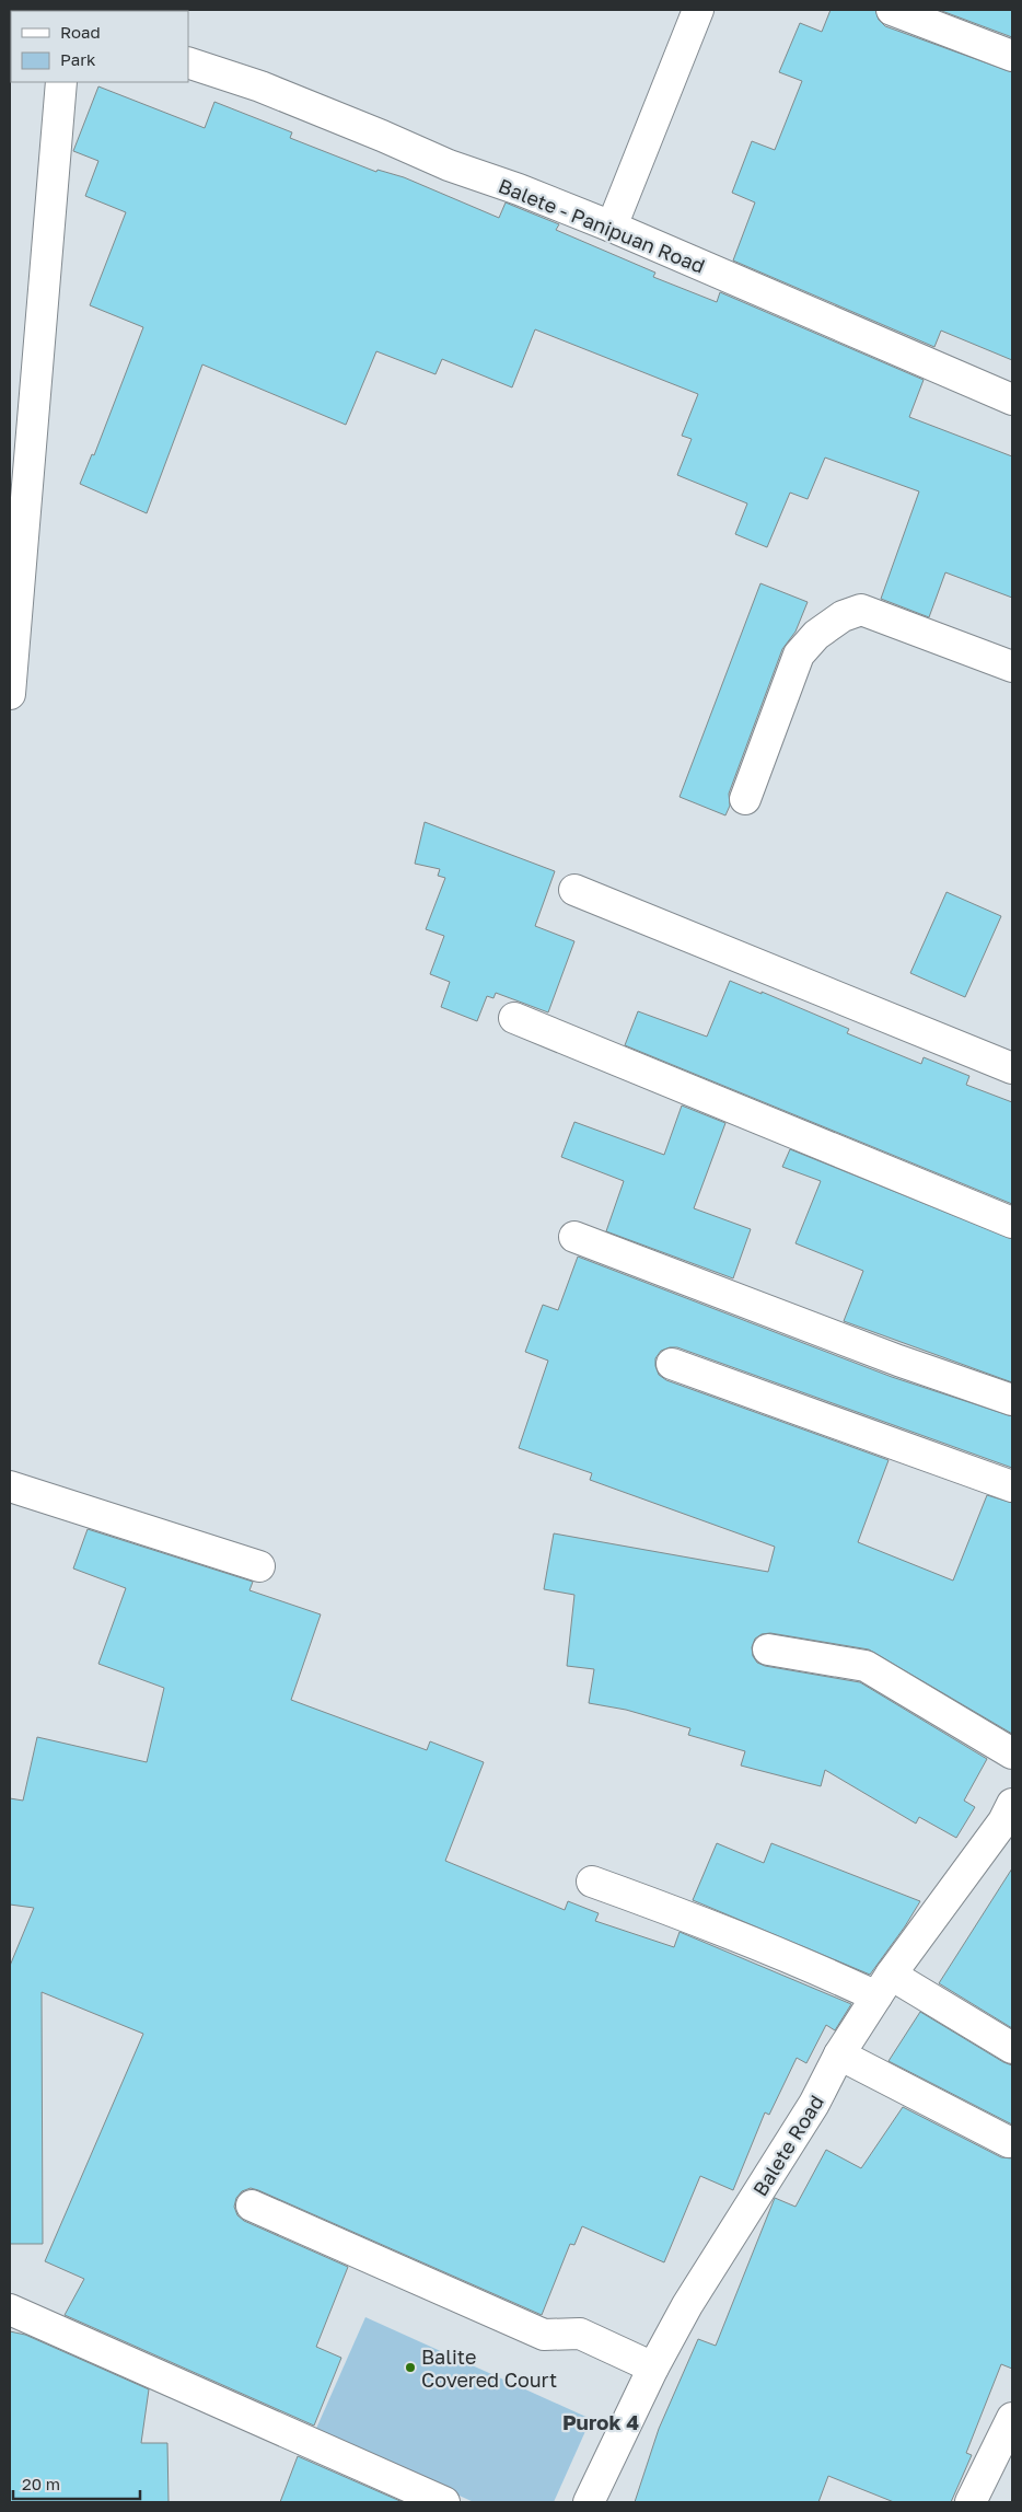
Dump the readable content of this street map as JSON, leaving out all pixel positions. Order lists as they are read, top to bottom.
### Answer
{
  "streets": {
    "street": ["Balete - Panipuan Road", "Balete Road"]
  },
  "districts": ["Purok 4"],
  "places": ["Balite Covered Court"],
  "legend": ["Road", "Park"],
  "scale_bar": "20 m"
}
